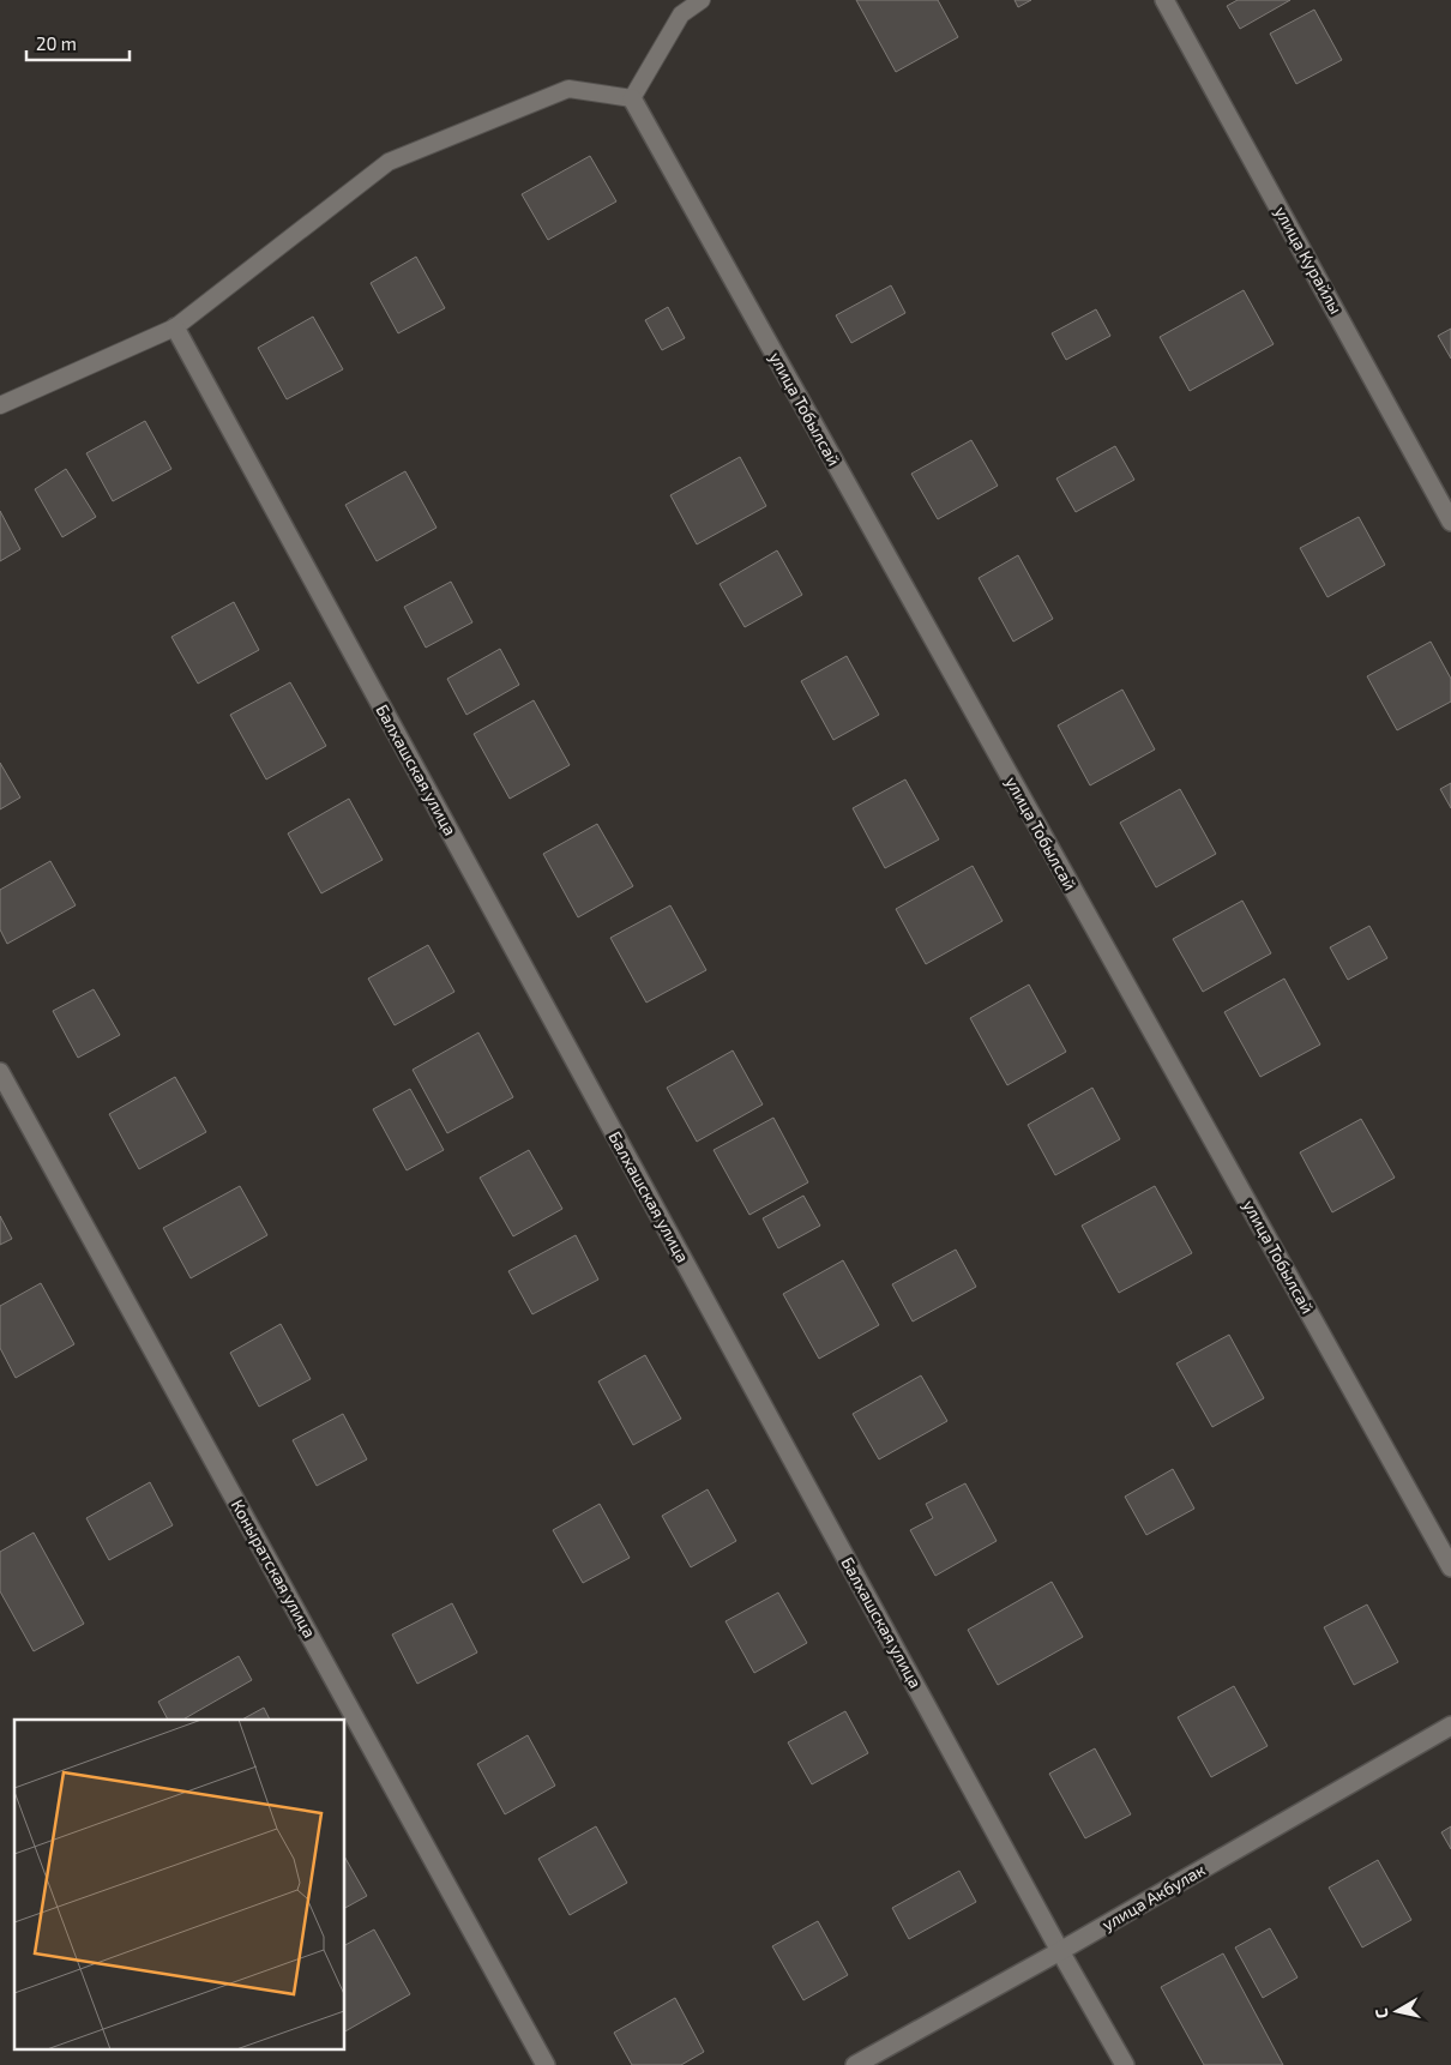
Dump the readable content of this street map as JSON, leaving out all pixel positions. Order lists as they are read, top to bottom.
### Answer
{
  "streets": {
    "street": [
      "улица Курайлы",
      "улица Тобылсай",
      "Балхашская улица",
      "Коныратская улица",
      "улица Акбулак"
    ]
  },
  "crossings": [
    ["Балхашская улица", "улица Акбулак"]
  ],
  "scale_bar": "20 m",
  "north": "left"
}
